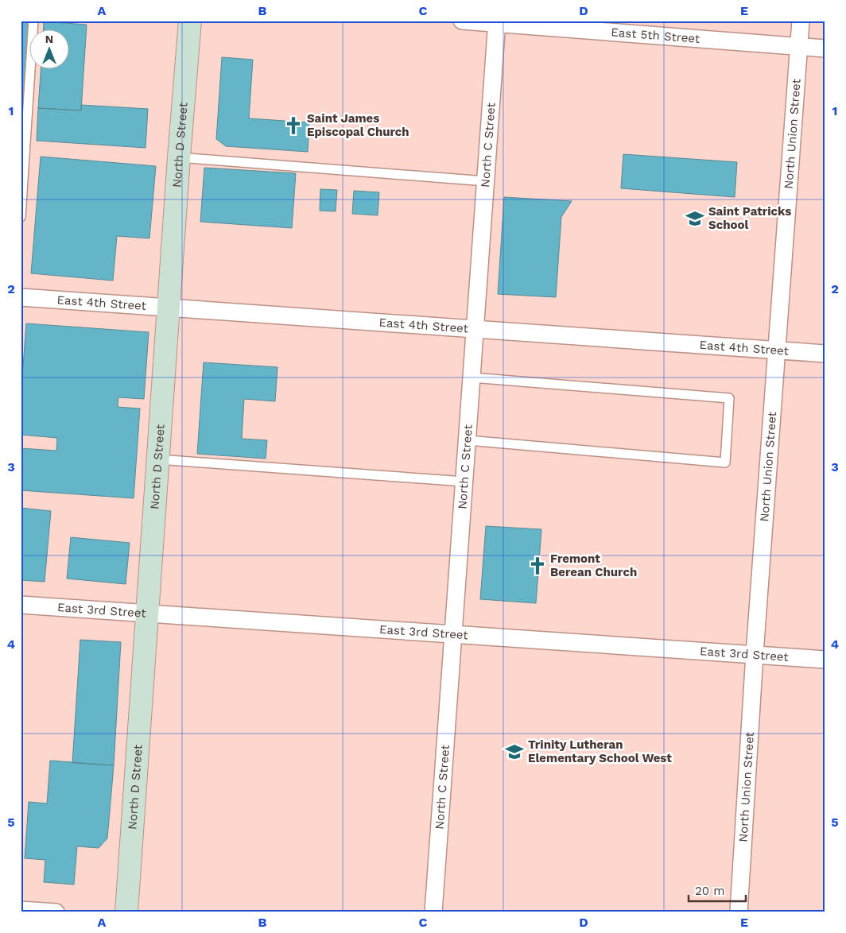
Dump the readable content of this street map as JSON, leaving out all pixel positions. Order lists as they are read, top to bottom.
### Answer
{
  "streets": {
    "main road": ["North D Street"],
    "street": [
      "East 5th Street",
      "North Union Street",
      "North C Street",
      "East 4th Street",
      "East 3rd Street"
    ]
  },
  "crossings": [
    ["East 5th Street", "North Union Street"],
    ["East 5th Street", "North C Street"],
    ["North Union Street", "East 4th Street"],
    ["North Union Street", "East 3rd Street"],
    ["North D Street", "East 4th Street"],
    ["North D Street", "East 3rd Street"],
    ["North C Street", "East 4th Street"],
    ["North C Street", "East 3rd Street"]
  ],
  "places": {
    "church": ["Saint James Episcopal Church", "Fremont Berean Church"],
    "school or university": ["Saint Patricks School", "Trinity Lutheran Elementary School West"]
  },
  "scale_bar": "20 m",
  "north": "top",
  "grid": {
    "columns": [
      "A",
      "B",
      "C",
      "D",
      "E"
    ],
    "rows": [
      "1",
      "2",
      "3",
      "4",
      "5"
    ]
  }
}
